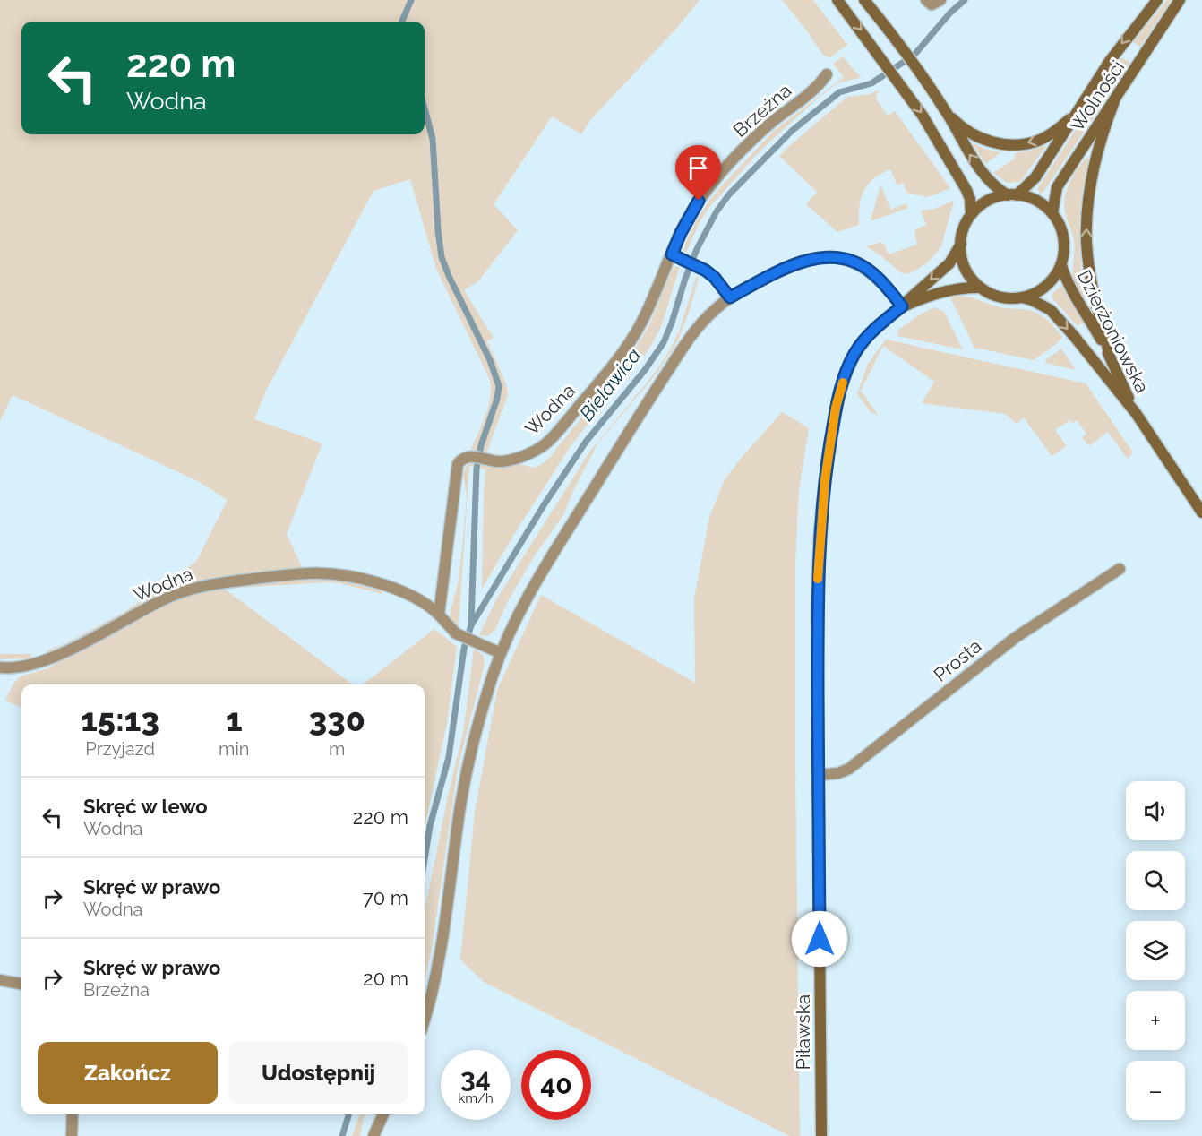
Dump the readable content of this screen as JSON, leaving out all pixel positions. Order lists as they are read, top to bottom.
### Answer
{
  "streets": {
    "street": [
      "Wolności",
      "Brzeżna",
      "Dzierżoniowska",
      "Wodna",
      "Prosta",
      "Piławska"
    ]
  },
  "crossings": [
    ["Wolności", "Dzierżoniowska"],
    ["Wolności", "Piławska"],
    ["Brzeżna", "Wodna"],
    ["Dzierżoniowska", "Piławska"],
    ["Prosta", "Piławska"]
  ],
  "water": ["Bielawica"],
  "page": {
    "turn": ["220 m", "Wodna"],
    "eta": [
      "15:13",
      "Przyjazd",
      "1",
      "min",
      "330",
      "m"
    ],
    "list": [
      {
        "name": "Skręć w lewo",
        "note": "Wodna",
        "value": "220 m"
      },
      {
        "name": "Skręć w prawo",
        "note": "Wodna",
        "value": "70 m"
      },
      {
        "name": "Skręć w prawo",
        "note": "Brzeżna",
        "value": "20 m"
      }
    ],
    "map_buttons": ["+", "−"],
    "buttons": ["Zakończ", "Udostępnij"],
    "speed": "34 km/h",
    "limit": "40"
  }
}
